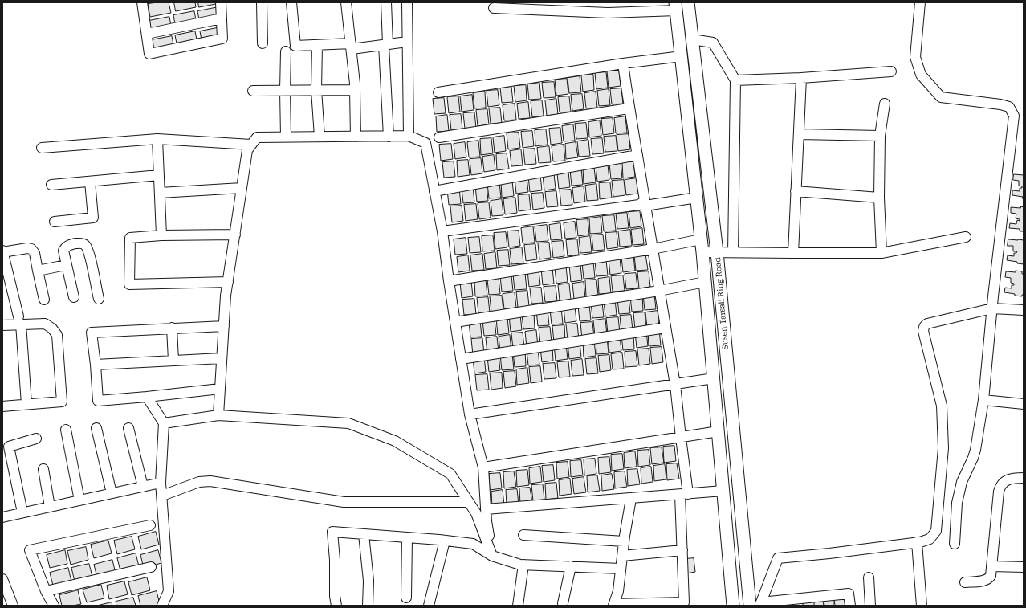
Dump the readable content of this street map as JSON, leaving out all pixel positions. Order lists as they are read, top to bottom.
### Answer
{
  "streets": {
    "main road": ["Susen Tarsali Ring Road"]
  }
}
